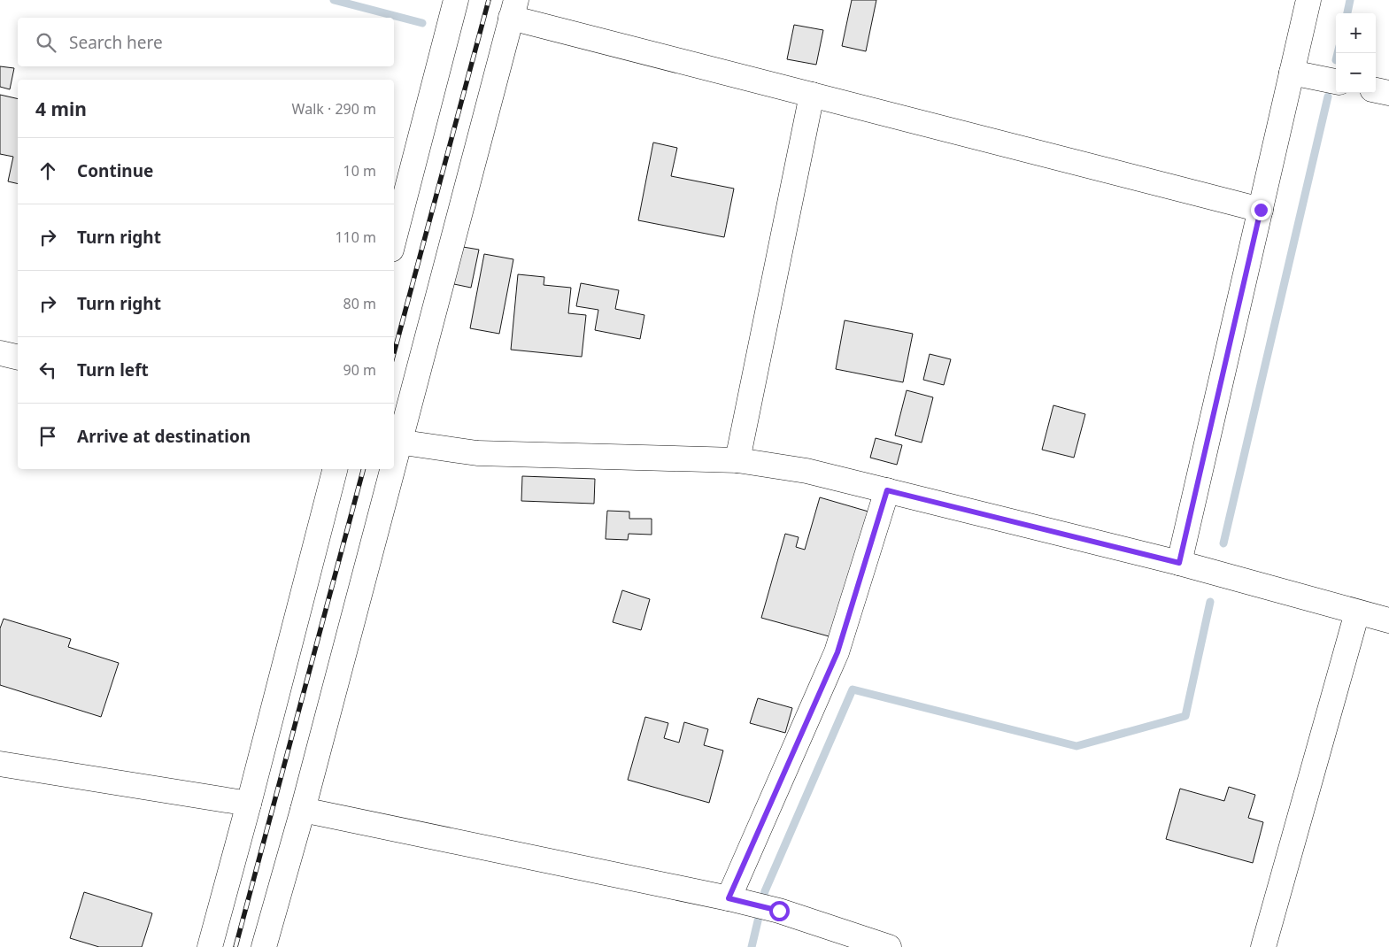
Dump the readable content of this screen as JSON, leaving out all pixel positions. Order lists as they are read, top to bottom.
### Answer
{
  "page": {
    "map_buttons": ["+", "−"],
    "search": "Search here",
    "heading": ["4 min", "Walk · 290 m"],
    "list": [
      ["Continue", "10 m"],
      ["Turn right", "110 m"],
      ["Turn right", "80 m"],
      ["Turn left", "90 m"],
      "Arrive at destination"
    ]
  }
}
